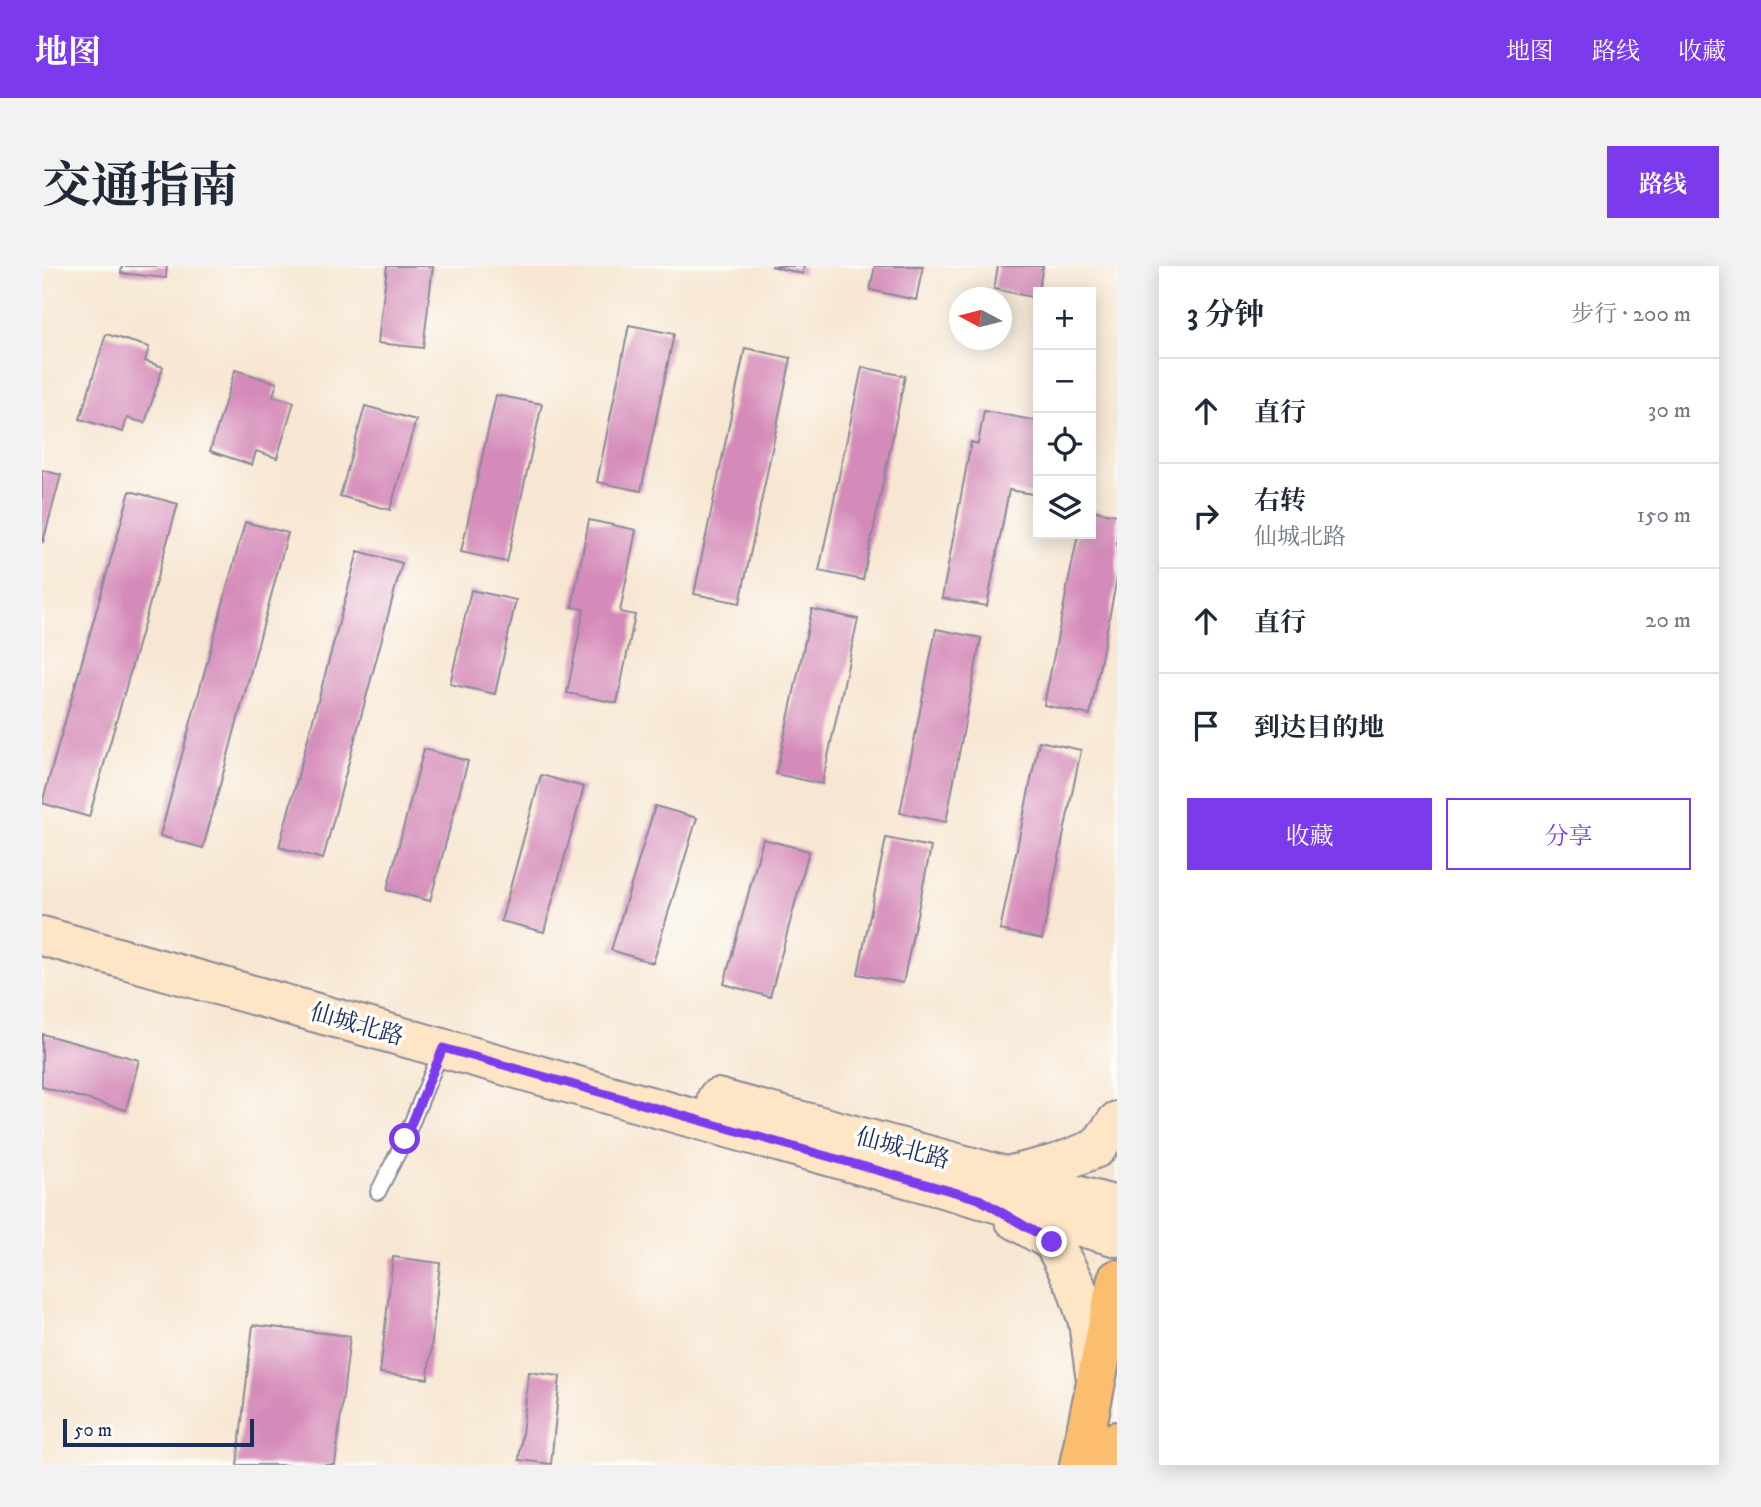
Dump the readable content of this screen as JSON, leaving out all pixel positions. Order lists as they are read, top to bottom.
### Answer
{
  "streets": {
    "main road": ["仙城北路"]
  },
  "scale_bar": "50 m",
  "north": "left",
  "page": {
    "header": "地图",
    "nav": ["地图", "路线", "收藏"],
    "title": "交通指南",
    "buttons": [
      "路线",
      ["收藏", "分享"]
    ],
    "heading": ["3 分钟", "步行 · 200 m"],
    "map_buttons": ["+", "−"],
    "list": [
      ["直行", "30 m"],
      ["右转", "仙城北路", "150 m"],
      ["直行", "20 m"],
      "到达目的地"
    ],
    "scale": "50 m"
  }
}
